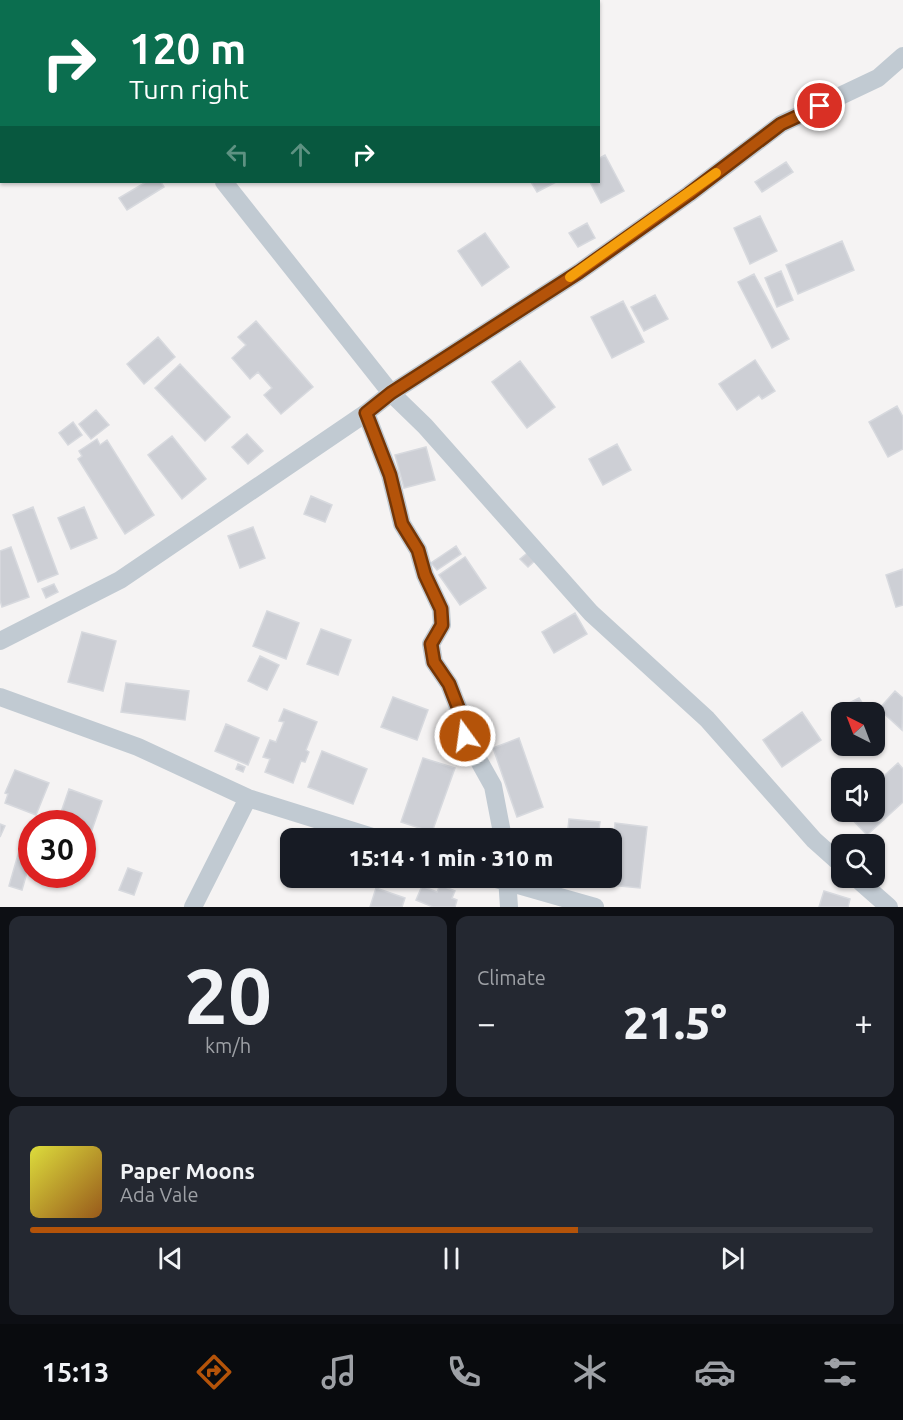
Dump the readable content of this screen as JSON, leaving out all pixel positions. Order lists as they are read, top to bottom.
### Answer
{
  "north": "top left",
  "page": {
    "turn": ["120 m", "Turn right"],
    "limit": "30",
    "trip": "15:14 · 1 min · 310 m",
    "tile": [
      ["20", "km/h"],
      "Climate"
    ],
    "heat": ["−", "21.5°", "+"],
    "song": ["Paper Moons", "Ada Vale"],
    "tabs": "15:13"
  }
}
